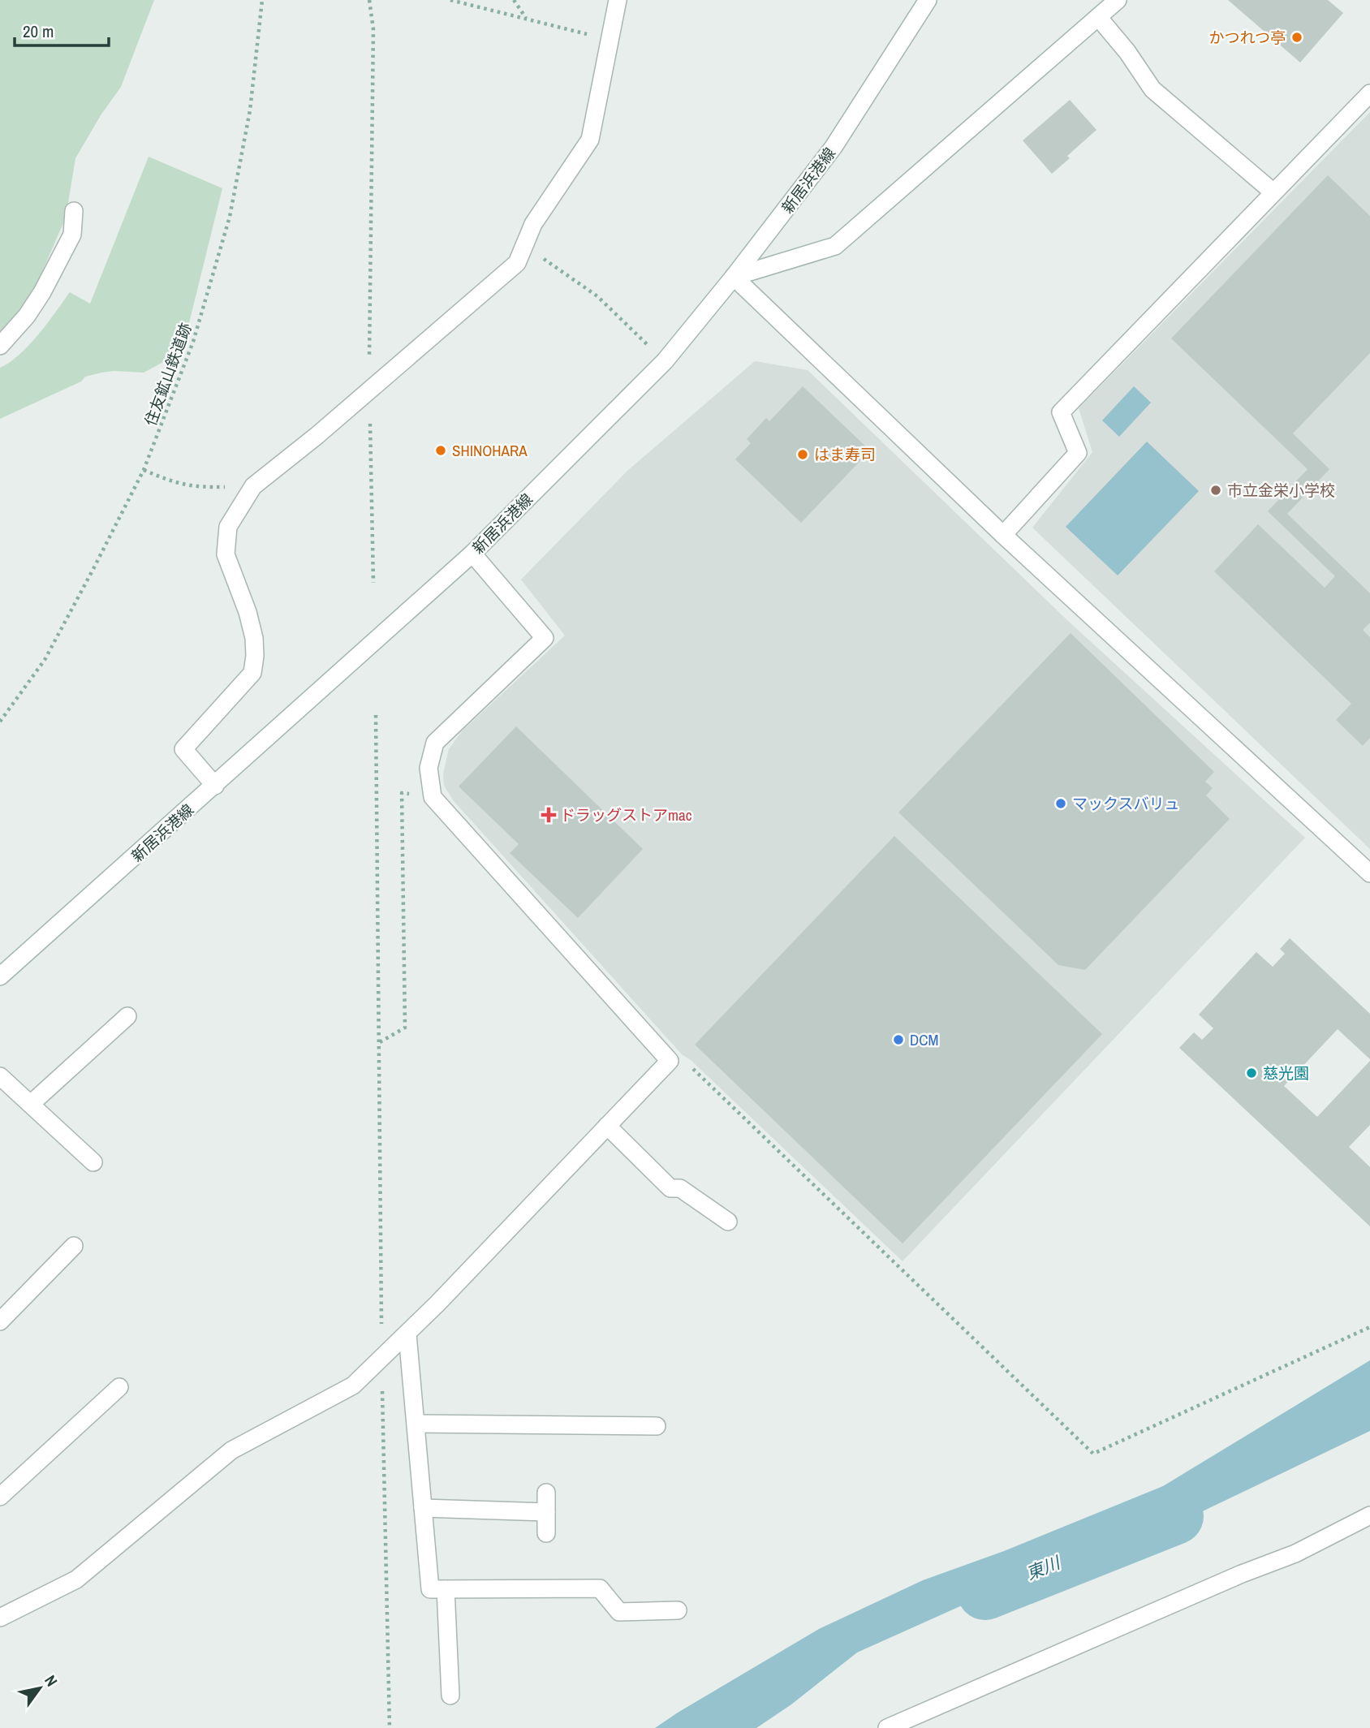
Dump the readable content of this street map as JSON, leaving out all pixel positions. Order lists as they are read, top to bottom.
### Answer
{
  "streets": {
    "street": ["新居浜港線"],
    "path": ["住友鉱山鉄道跡"]
  },
  "water": ["東川"],
  "places": {
    "other": [
      "かつれつ亭",
      "SHINOHARA",
      "はま寿司",
      "市立金栄小学校",
      "マックスバリュ",
      "DCM",
      "慈光園"
    ],
    "health": ["ドラッグストアmac"]
  },
  "scale_bar": "20 m",
  "north": "top right"
}
